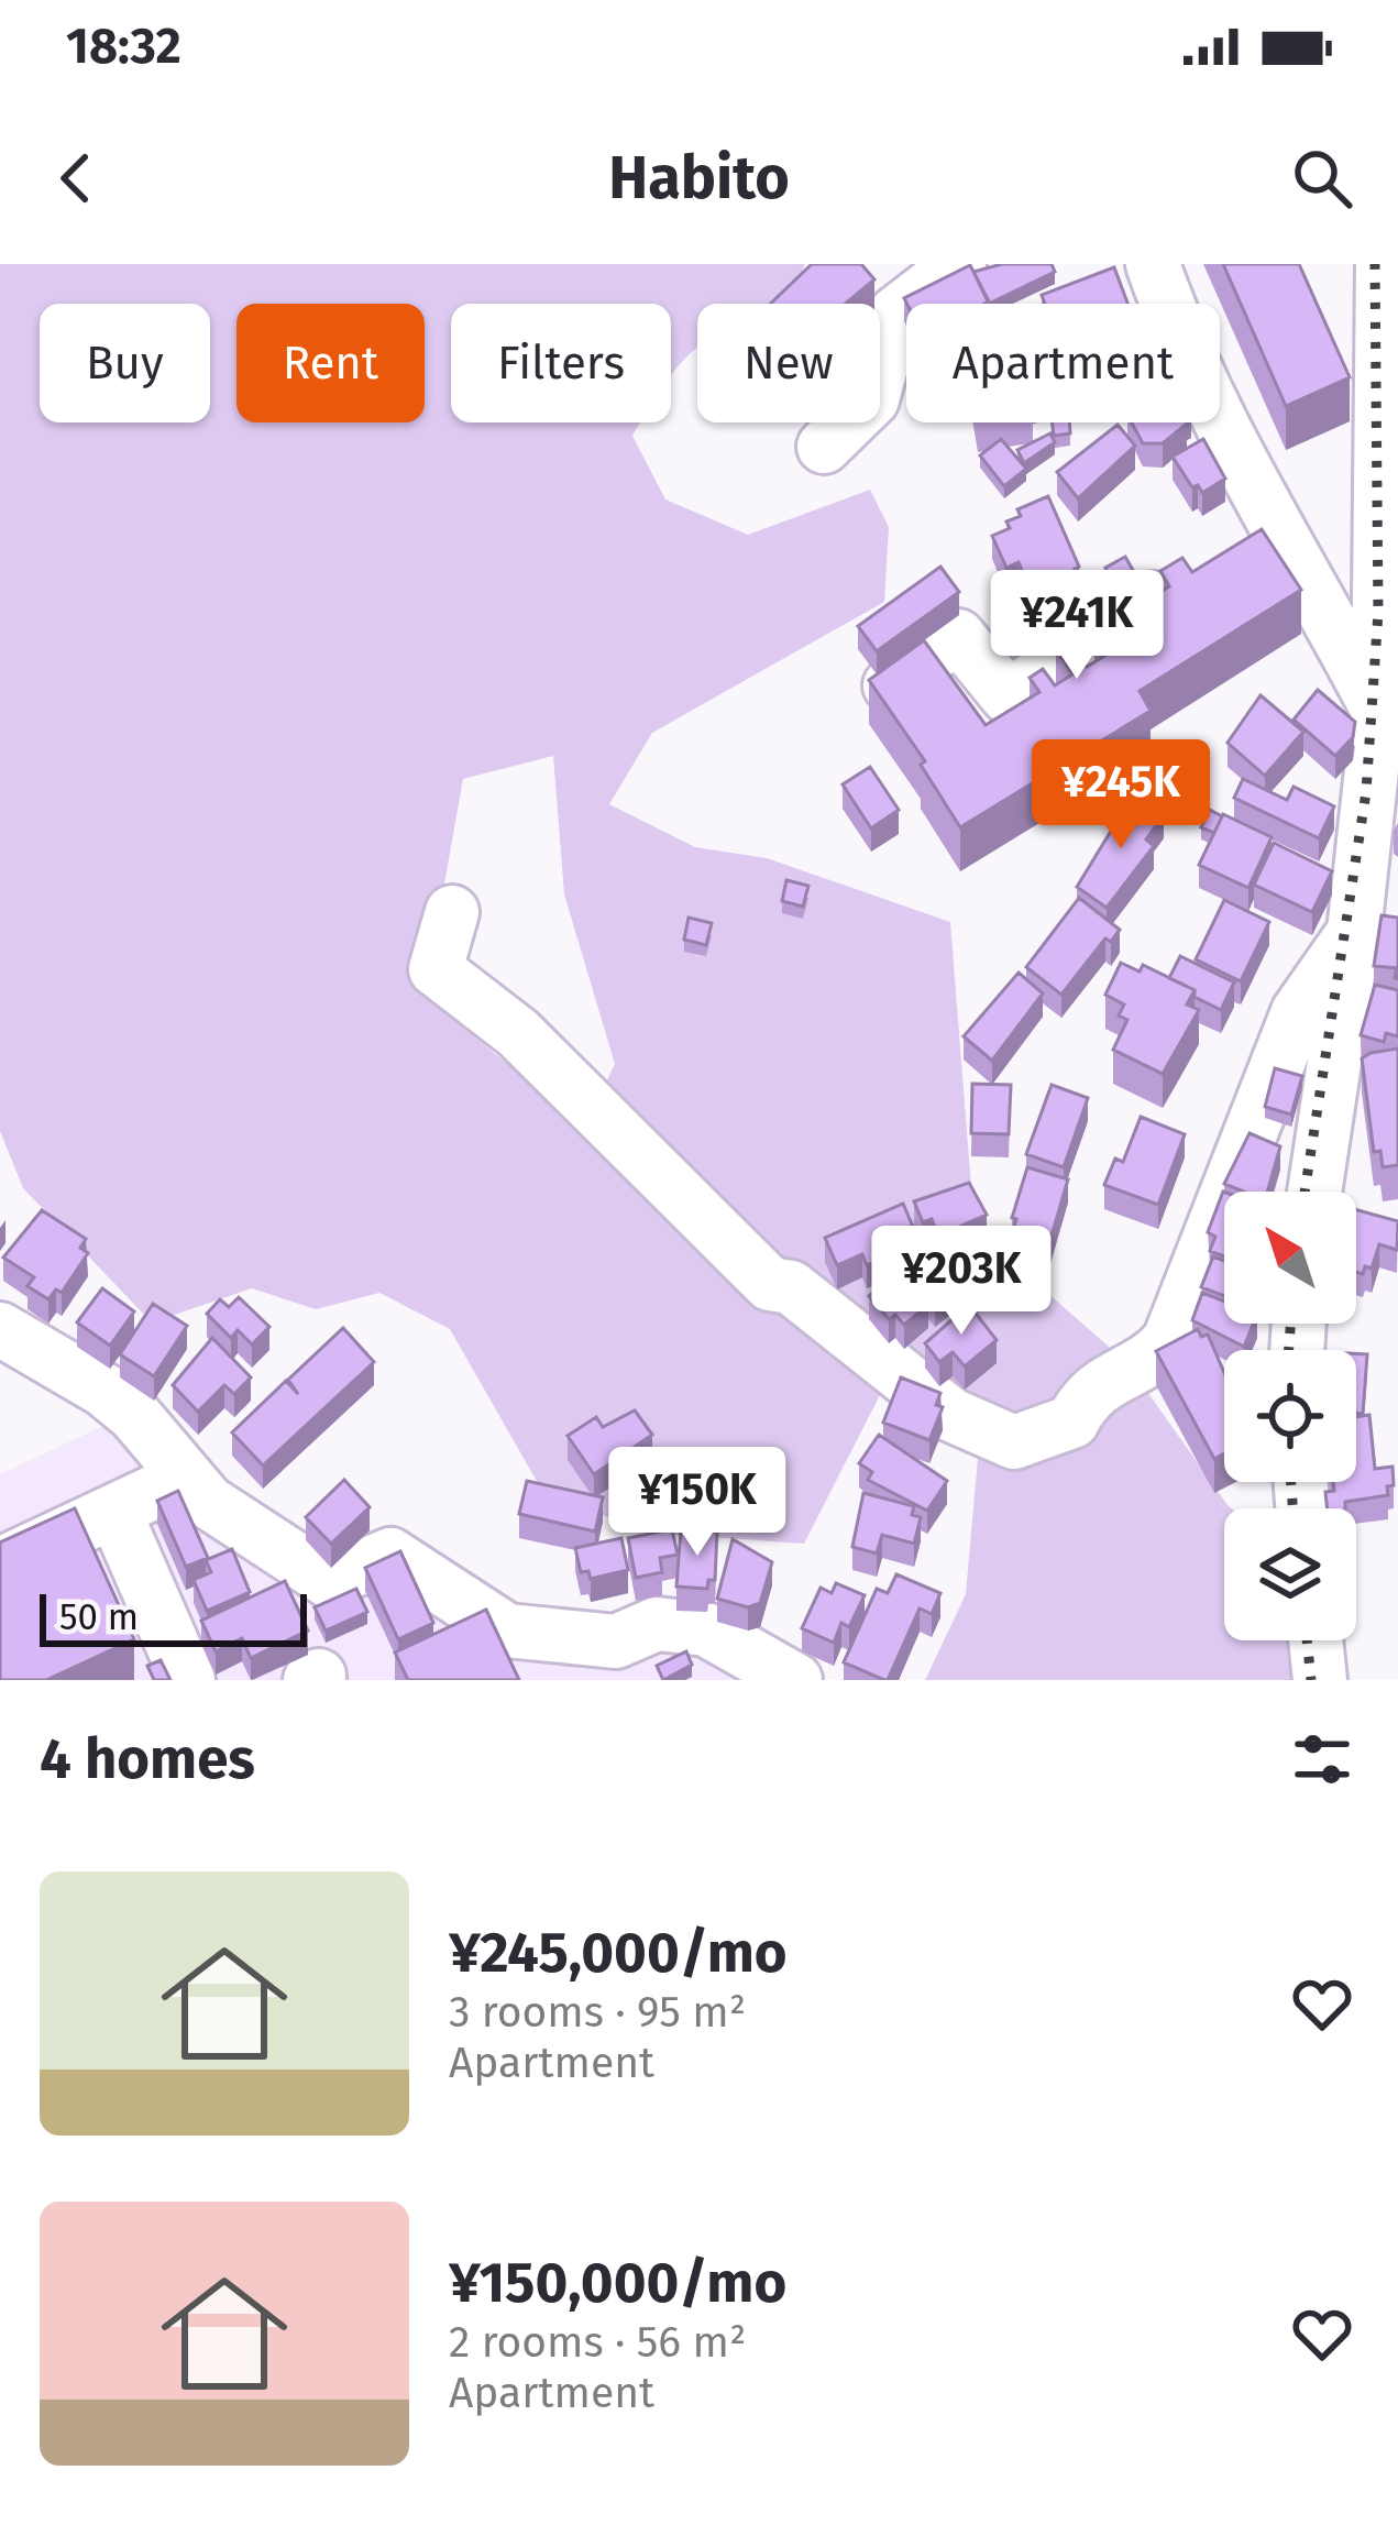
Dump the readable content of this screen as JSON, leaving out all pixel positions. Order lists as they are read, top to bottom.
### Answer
{
  "scale_bar": "50 m",
  "north": "top left",
  "page": {
    "status": "18:32",
    "header": "Habito",
    "chip": [
      "Buy",
      "Rent",
      "Filters",
      "New",
      "Apartment"
    ],
    "price": [
      "¥241K",
      "¥245K",
      "¥203K",
      "¥150K"
    ],
    "scale": "50 m",
    "heading": "4 homes",
    "list": [
      {
        "name": "¥245,000/mo",
        "note": "3 rooms · 95 m² · Apartment"
      },
      {
        "name": "¥150,000/mo",
        "note": "2 rooms · 56 m² · Apartment"
      }
    ]
  }
}
